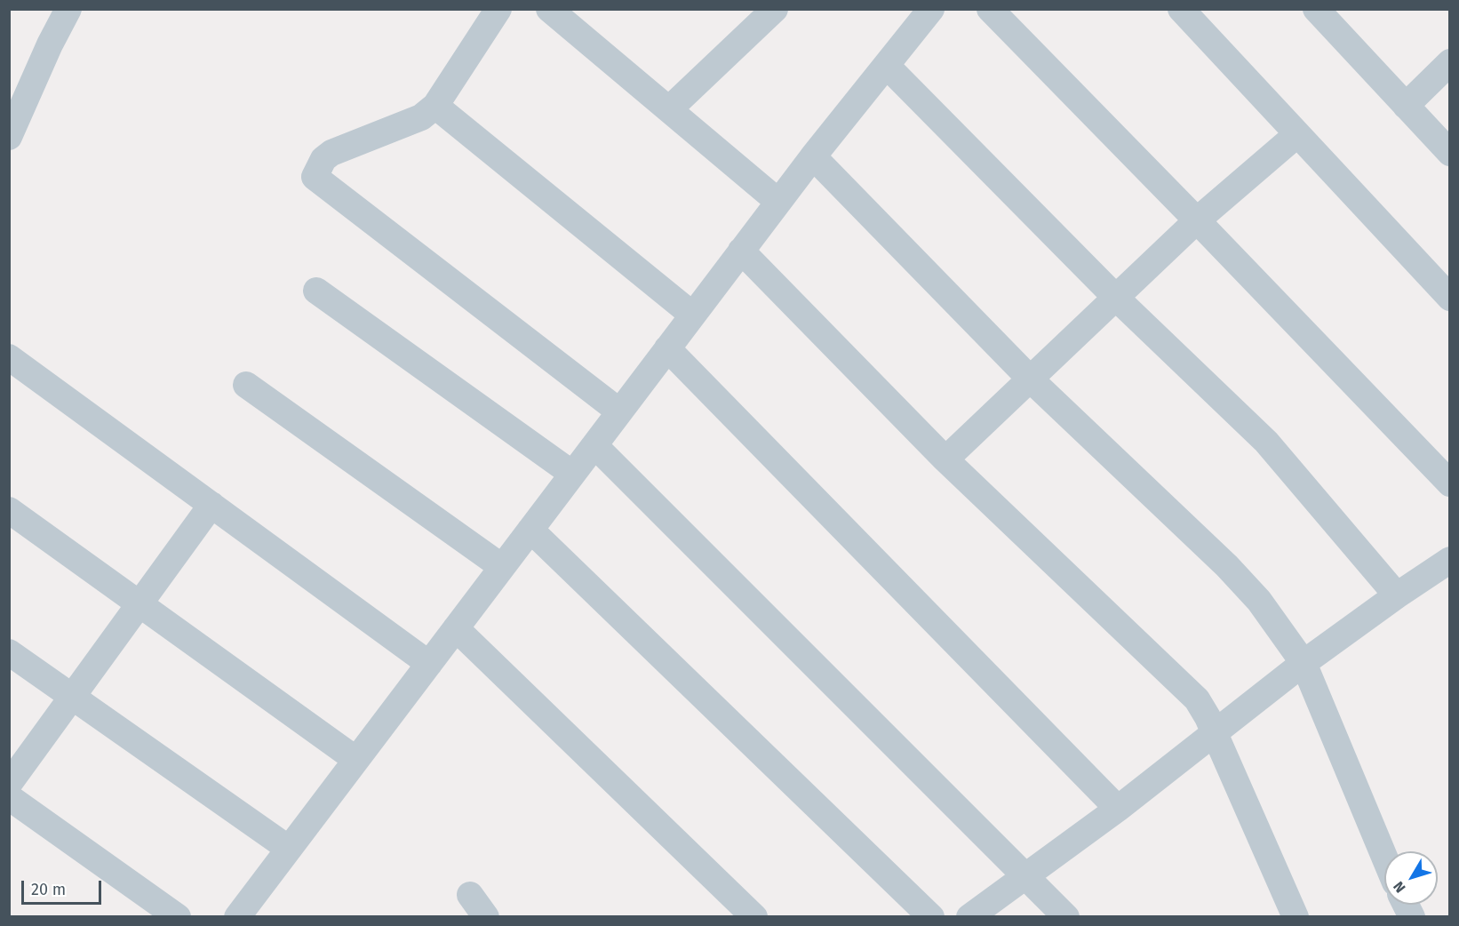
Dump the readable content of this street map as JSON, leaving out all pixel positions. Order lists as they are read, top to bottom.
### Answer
{
  "scale_bar": "20 m",
  "north": "bottom left"
}
